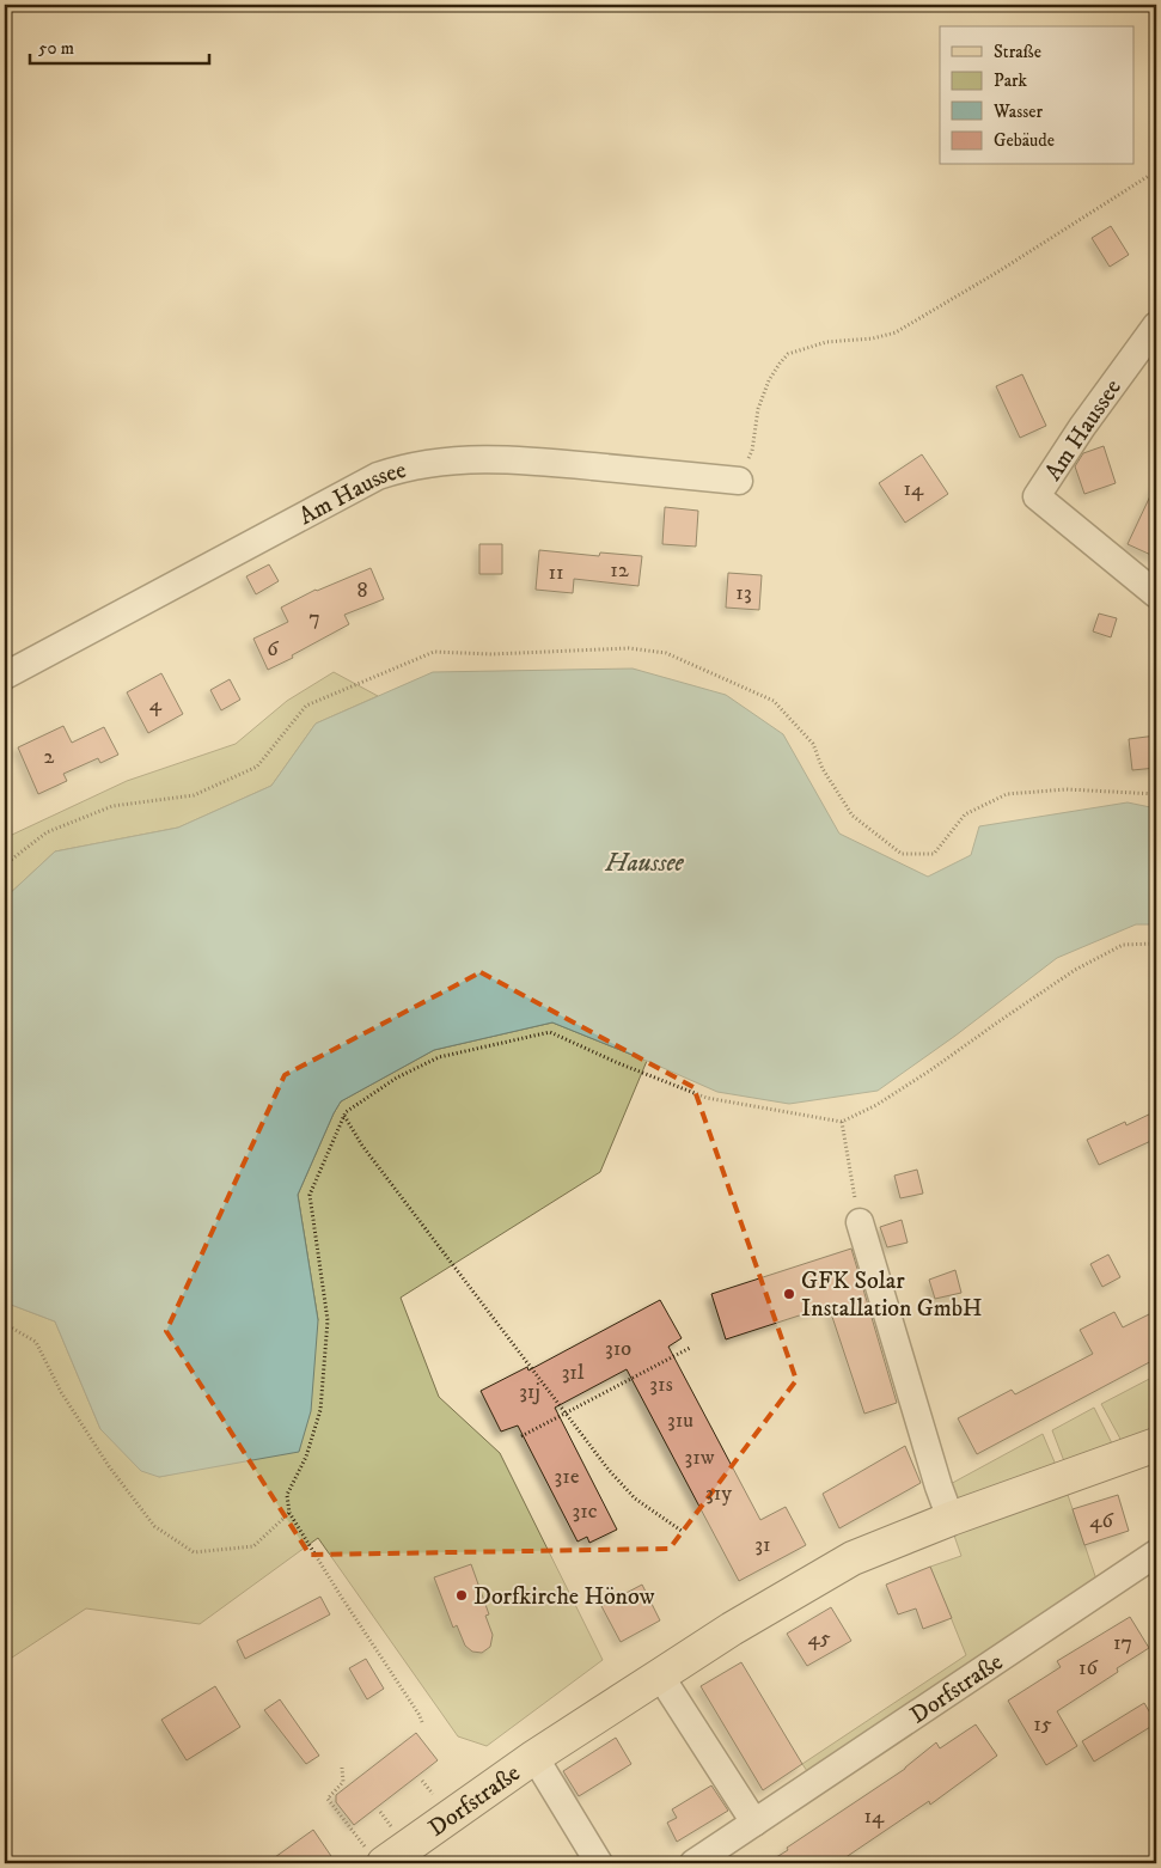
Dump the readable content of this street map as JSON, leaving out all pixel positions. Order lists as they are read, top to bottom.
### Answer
{
  "streets": {
    "main road": ["Dorfstraße"],
    "street": ["Am Haussee"]
  },
  "water": ["Haussee"],
  "places": ["GFK Solar Installation GmbH", "Dorfkirche Hönow"],
  "house_numbers": [
    "14",
    "12",
    "11",
    "8",
    "13",
    "7",
    "6",
    "4",
    "2",
    "31o",
    "31l",
    "31s",
    "31j",
    "31u",
    "31w",
    "31e",
    "31y",
    "31c",
    "46",
    "31",
    "45",
    "17",
    "16",
    "15",
    "14"
  ],
  "legend": [
    "Straße",
    "Park",
    "Wasser",
    "Gebäude"
  ],
  "scale_bar": "50 m"
}
